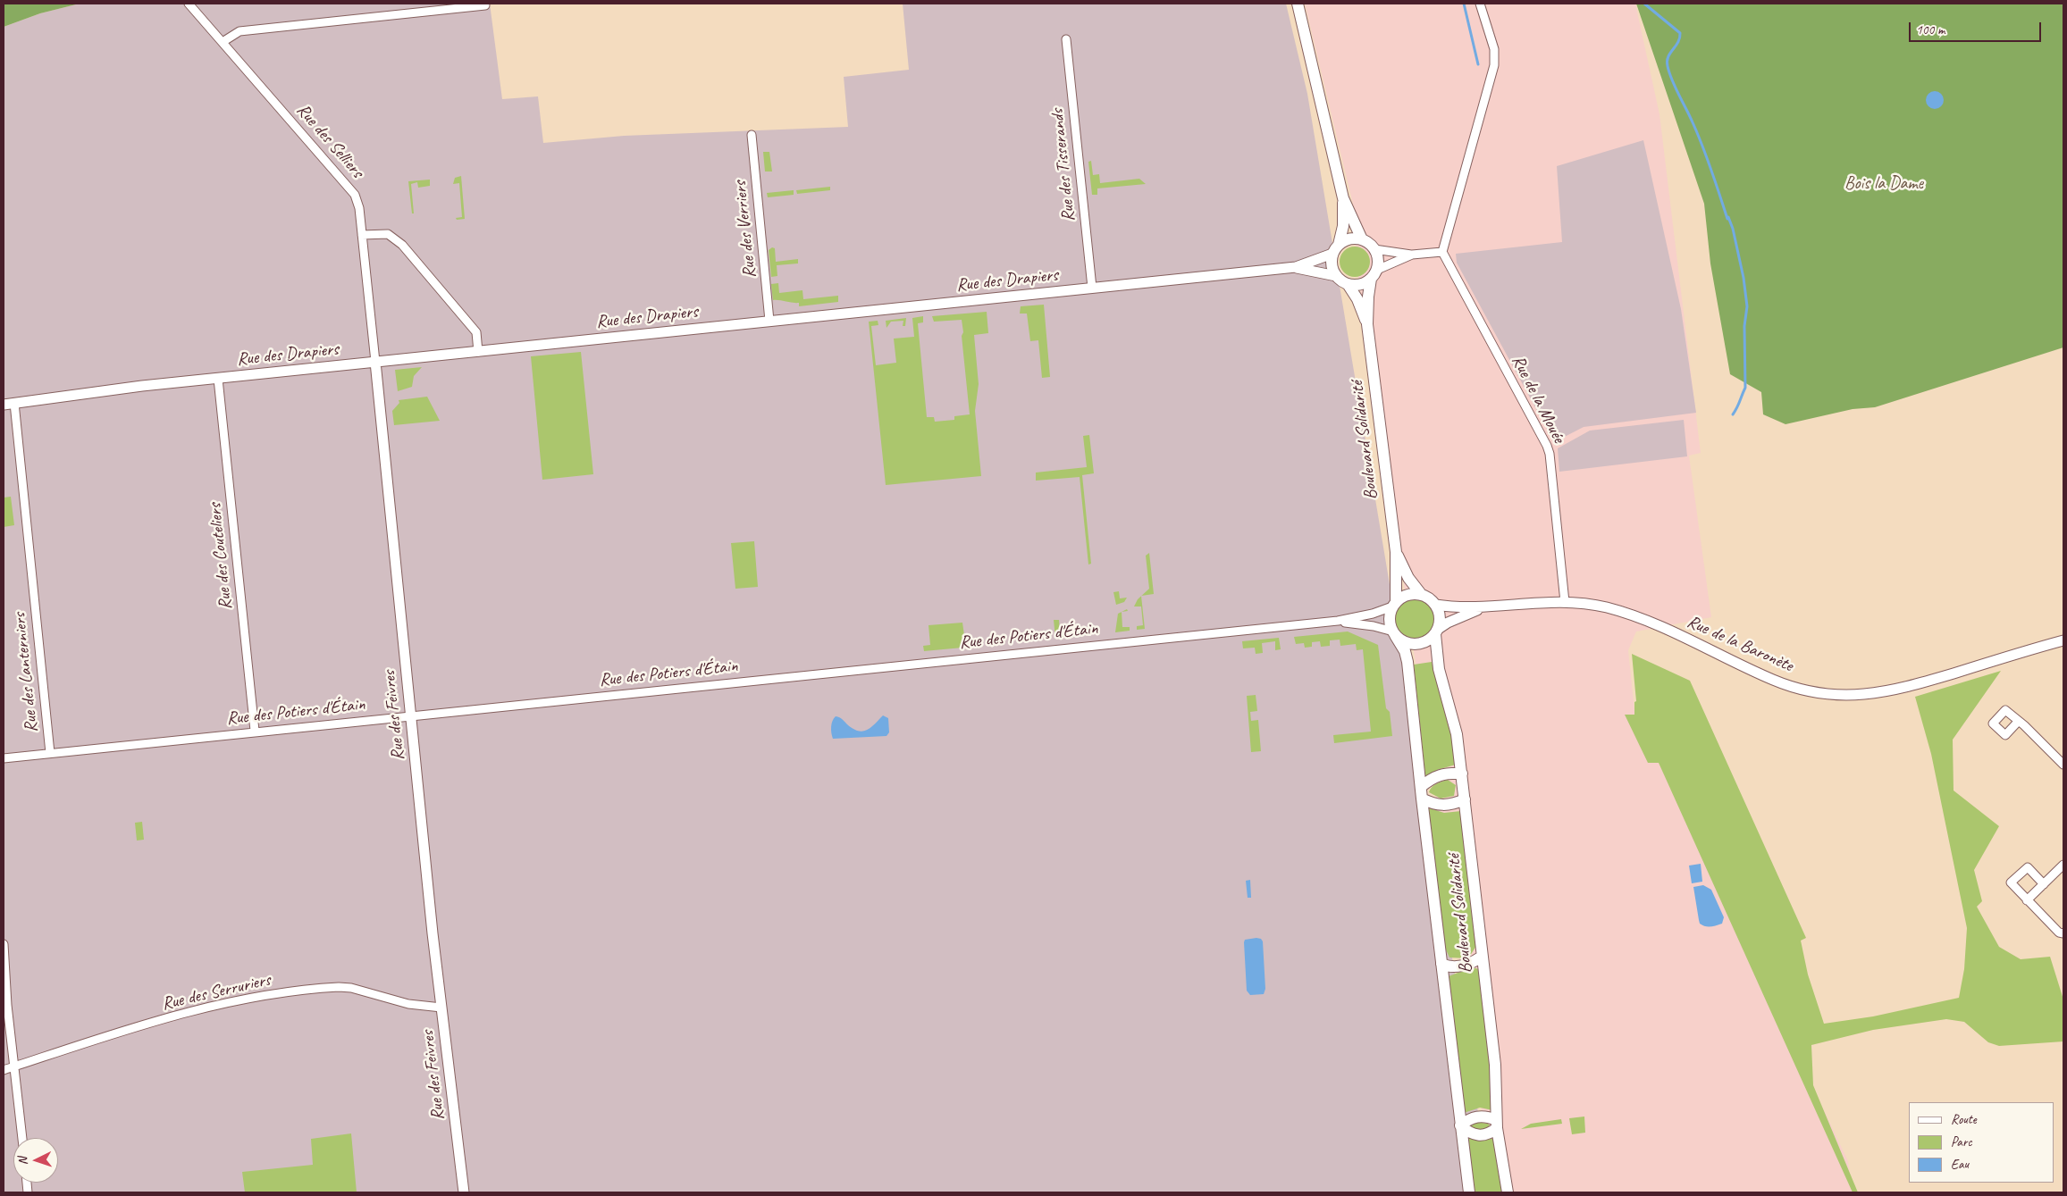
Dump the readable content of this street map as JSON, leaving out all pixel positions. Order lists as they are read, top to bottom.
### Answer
{
  "streets": {
    "main road": ["Boulevard Solidarité"],
    "street": [
      "Rue des Selliers",
      "Rue des Tisserands",
      "Rue des Verriers",
      "Rue des Drapiers",
      "Rue de la Mouée",
      "Rue des Couteliers",
      "Rue des Potiers d'Étain",
      "Rue de la Baronète",
      "Rue des Lanterniers",
      "Rue des Feivres",
      "Rue des Serruriers"
    ]
  },
  "crossings": [
    ["Rue des Selliers", "Rue des Feivres"],
    ["Rue des Tisserands", "Rue des Drapiers"],
    ["Rue des Verriers", "Rue des Drapiers"],
    ["Rue des Drapiers", "Boulevard Solidarité"],
    ["Rue des Drapiers", "Rue des Couteliers"],
    ["Rue des Drapiers", "Rue des Lanterniers"],
    ["Rue des Drapiers", "Rue des Feivres"],
    ["Rue de la Mouée", "Rue de la Baronète"],
    ["Boulevard Solidarité", "Rue des Potiers d'Étain"],
    ["Boulevard Solidarité", "Rue de la Baronète"],
    ["Rue des Couteliers", "Rue des Potiers d'Étain"],
    ["Rue des Potiers d'Étain", "Rue de la Baronète"],
    ["Rue des Potiers d'Étain", "Rue des Lanterniers"],
    ["Rue des Potiers d'Étain", "Rue des Feivres"],
    ["Rue des Feivres", "Rue des Serruriers"]
  ],
  "parks": ["Bois la Dame"],
  "legend": ["Route", "Parc", "Eau"],
  "scale_bar": "100 m",
  "north": "left"
}
